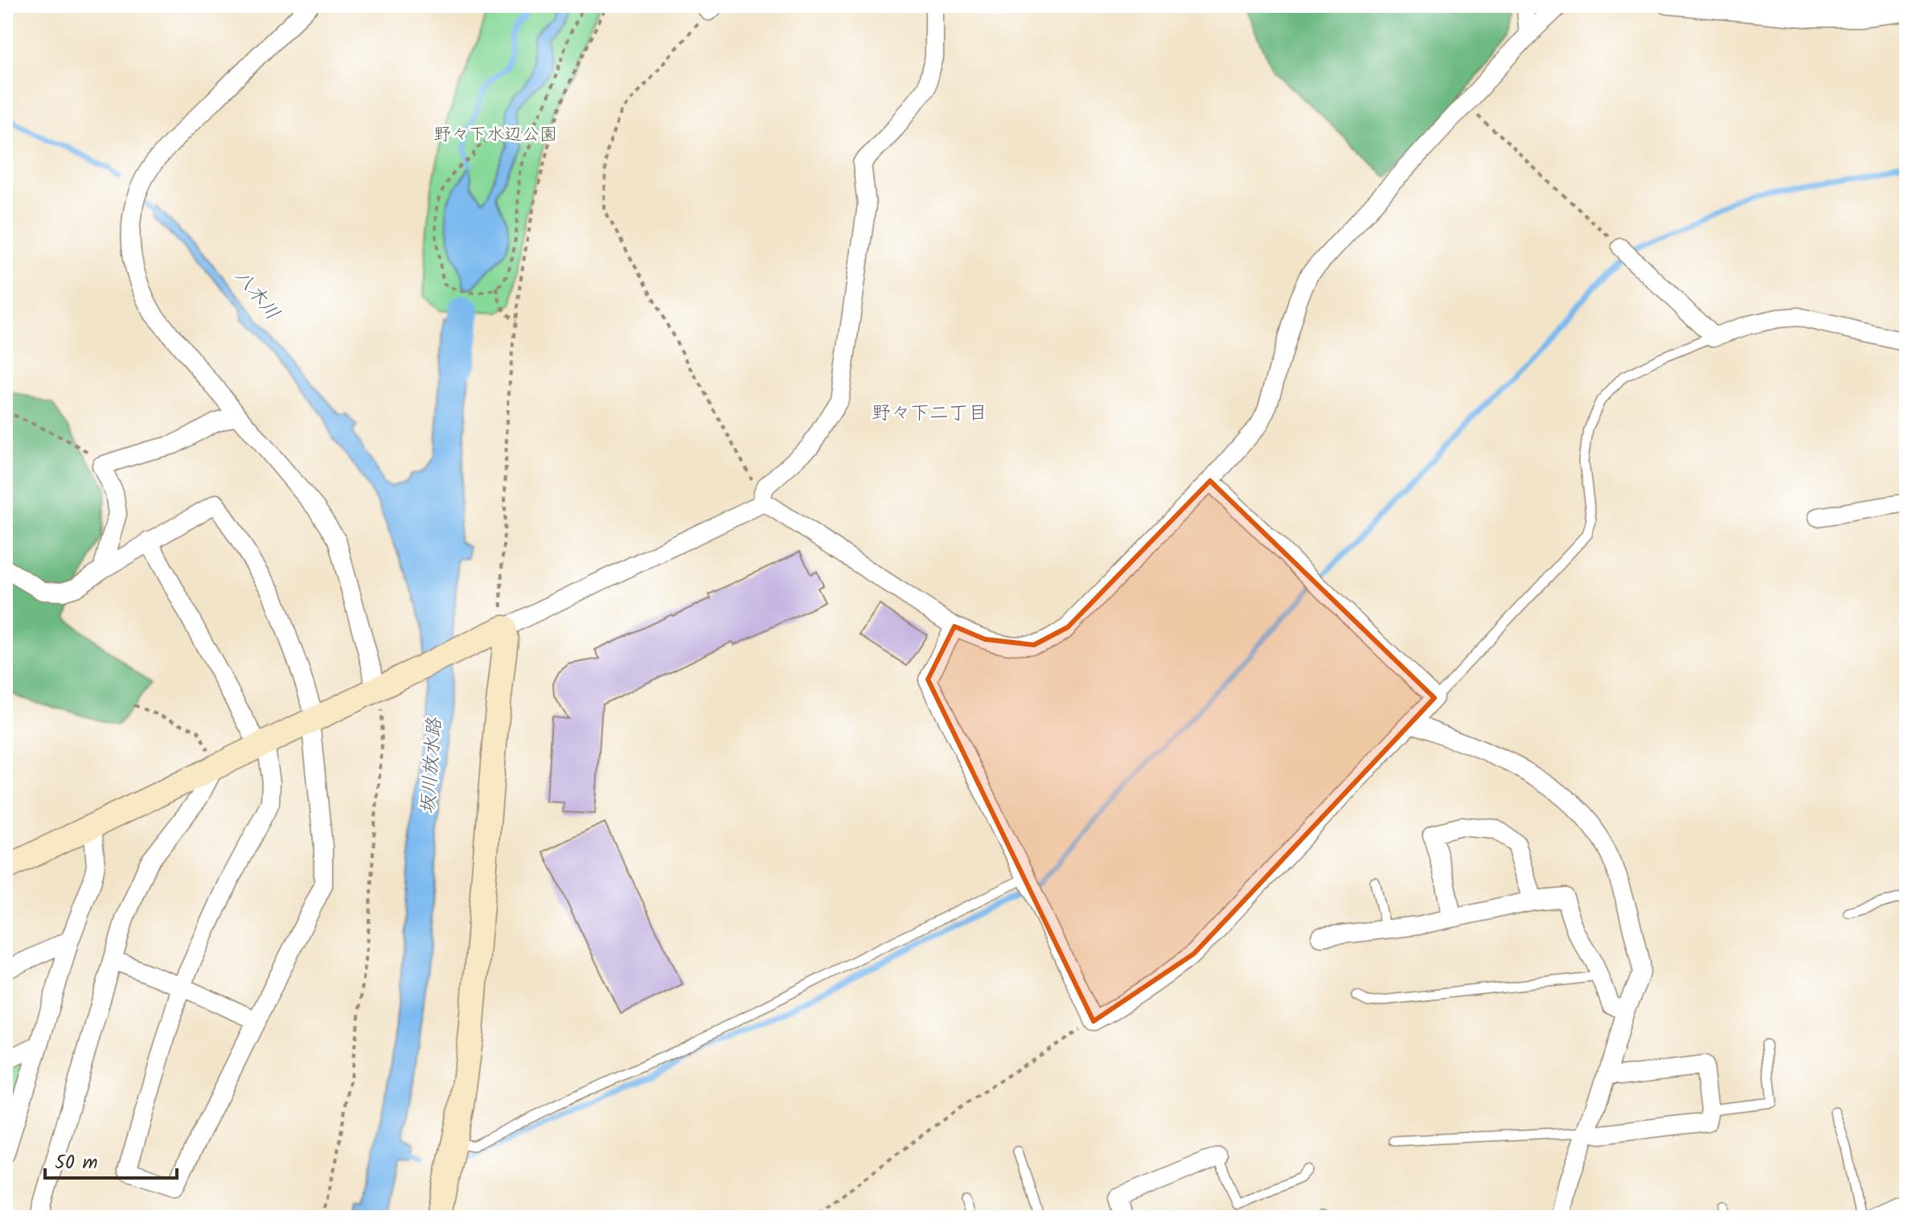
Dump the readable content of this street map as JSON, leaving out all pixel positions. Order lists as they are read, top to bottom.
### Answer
{
  "districts": ["野々下二丁目"],
  "water": ["八木川", "坂川放水路"],
  "parks": ["野々下水辺公園"],
  "scale_bar": "50 m"
}
